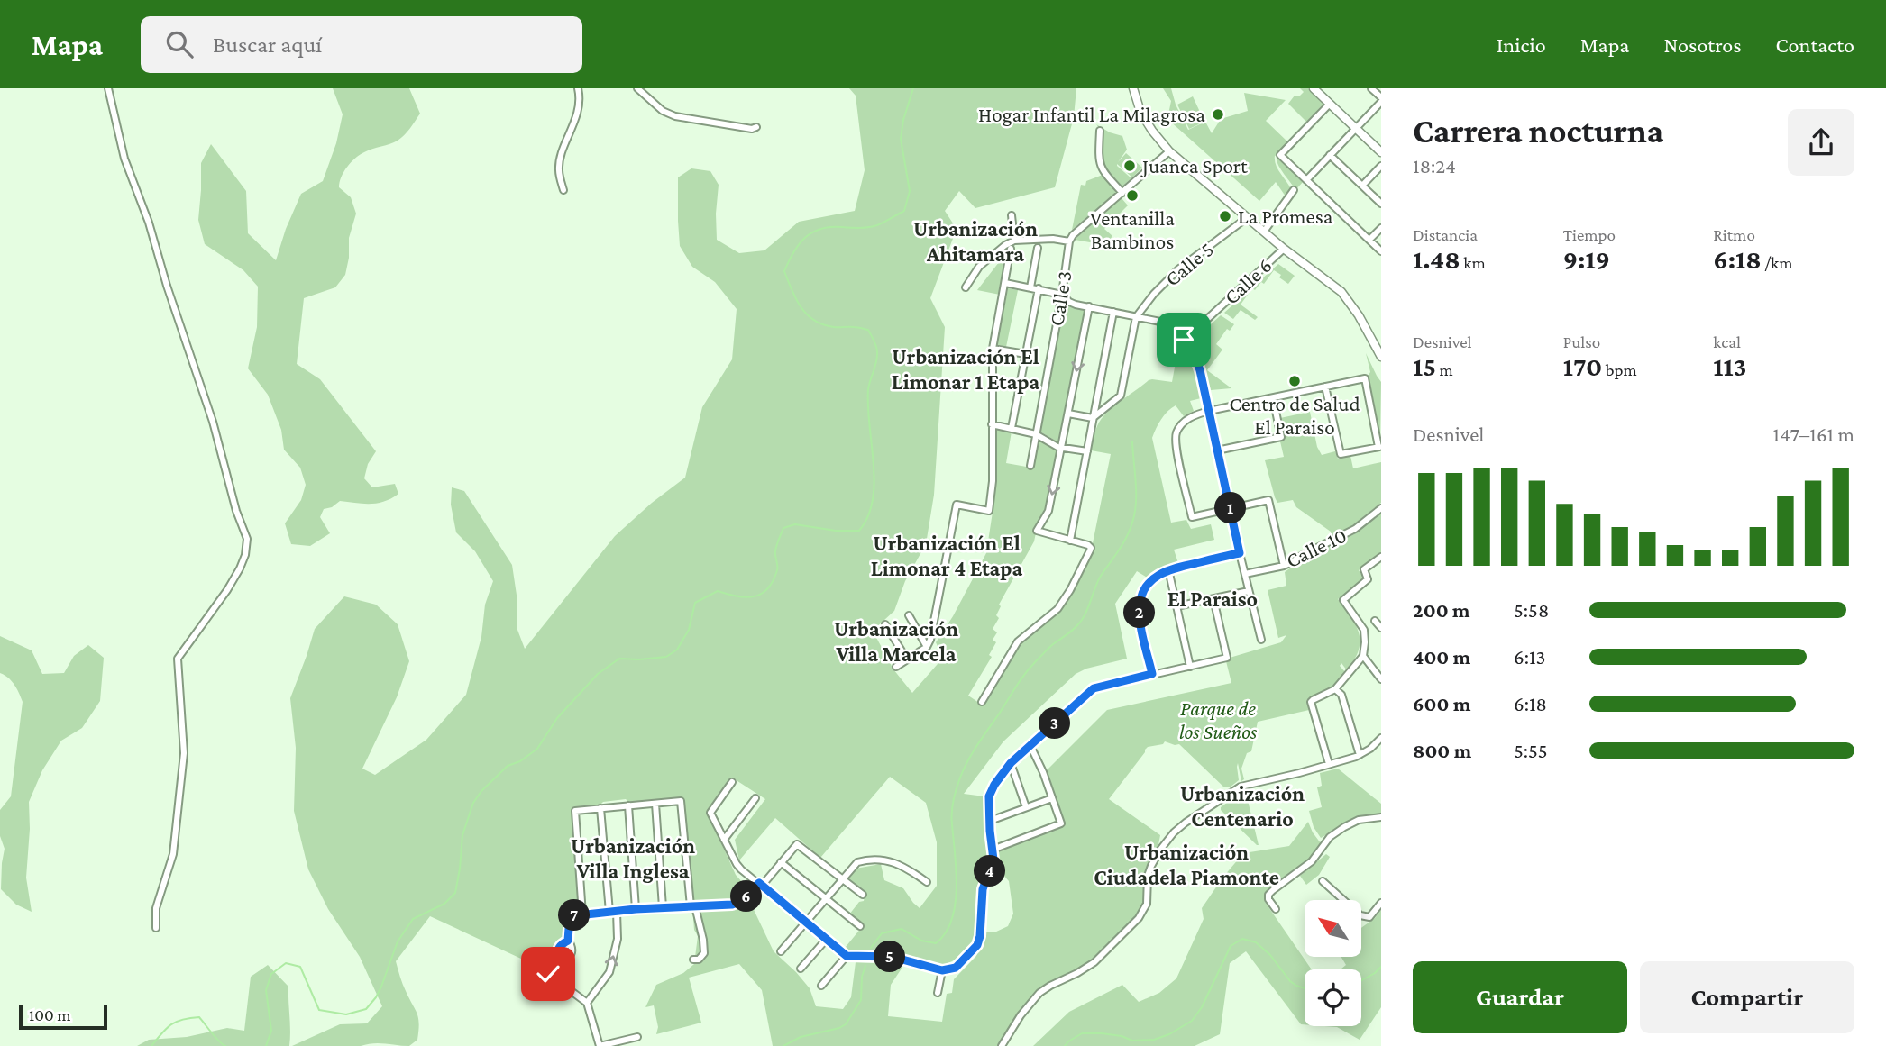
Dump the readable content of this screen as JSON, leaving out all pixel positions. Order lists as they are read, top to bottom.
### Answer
{
  "streets": {
    "street": [
      "Calle 5",
      "Calle 6",
      "Calle 3",
      "Calle 10"
    ]
  },
  "districts": [
    "Urbanización Ahitamara",
    "Urbanización El Limonar 1 Etapa",
    "Urbanización El Limonar 4 Etapa",
    "El Paraiso",
    "Urbanización Villa Marcela",
    "Urbanización Centenario",
    "Urbanización Villa Inglesa",
    "Urbanización Ciudadela Piamonte"
  ],
  "parks": ["Parque de los Sueños"],
  "places": [
    "Hogar Infantil La Milagrosa",
    "Juanca Sport",
    "Ventanilla Bambinos",
    "La Promesa",
    "Centro de Salud El Paraiso"
  ],
  "scale_bar": "100 m",
  "north": "top left",
  "page": {
    "header": "Mapa",
    "search": "Buscar aquí",
    "nav": [
      "Inicio",
      "Mapa",
      "Nosotros",
      "Contacto"
    ],
    "heading": ["Carrera nocturna", "18:24"],
    "stats": [
      ["Distancia", "1.48 km"],
      ["Tiempo", "9:19"],
      ["Ritmo", "6:18 /km"],
      ["Desnivel", "15 m"],
      ["Pulso", "170 bpm"],
      ["kcal", "113"]
    ],
    "chart": ["Desnivel", "147–161 m"],
    "pins": [
      "1",
      "2",
      "3",
      "4",
      "6",
      "7",
      "5"
    ],
    "list": [
      {
        "name": "200 m",
        "note": "5:58"
      },
      {
        "name": "400 m",
        "note": "6:13"
      },
      {
        "name": "600 m",
        "note": "6:18"
      },
      {
        "name": "800 m",
        "note": "5:55"
      }
    ],
    "buttons": ["Guardar", "Compartir"],
    "scale": "100 m"
  }
}
